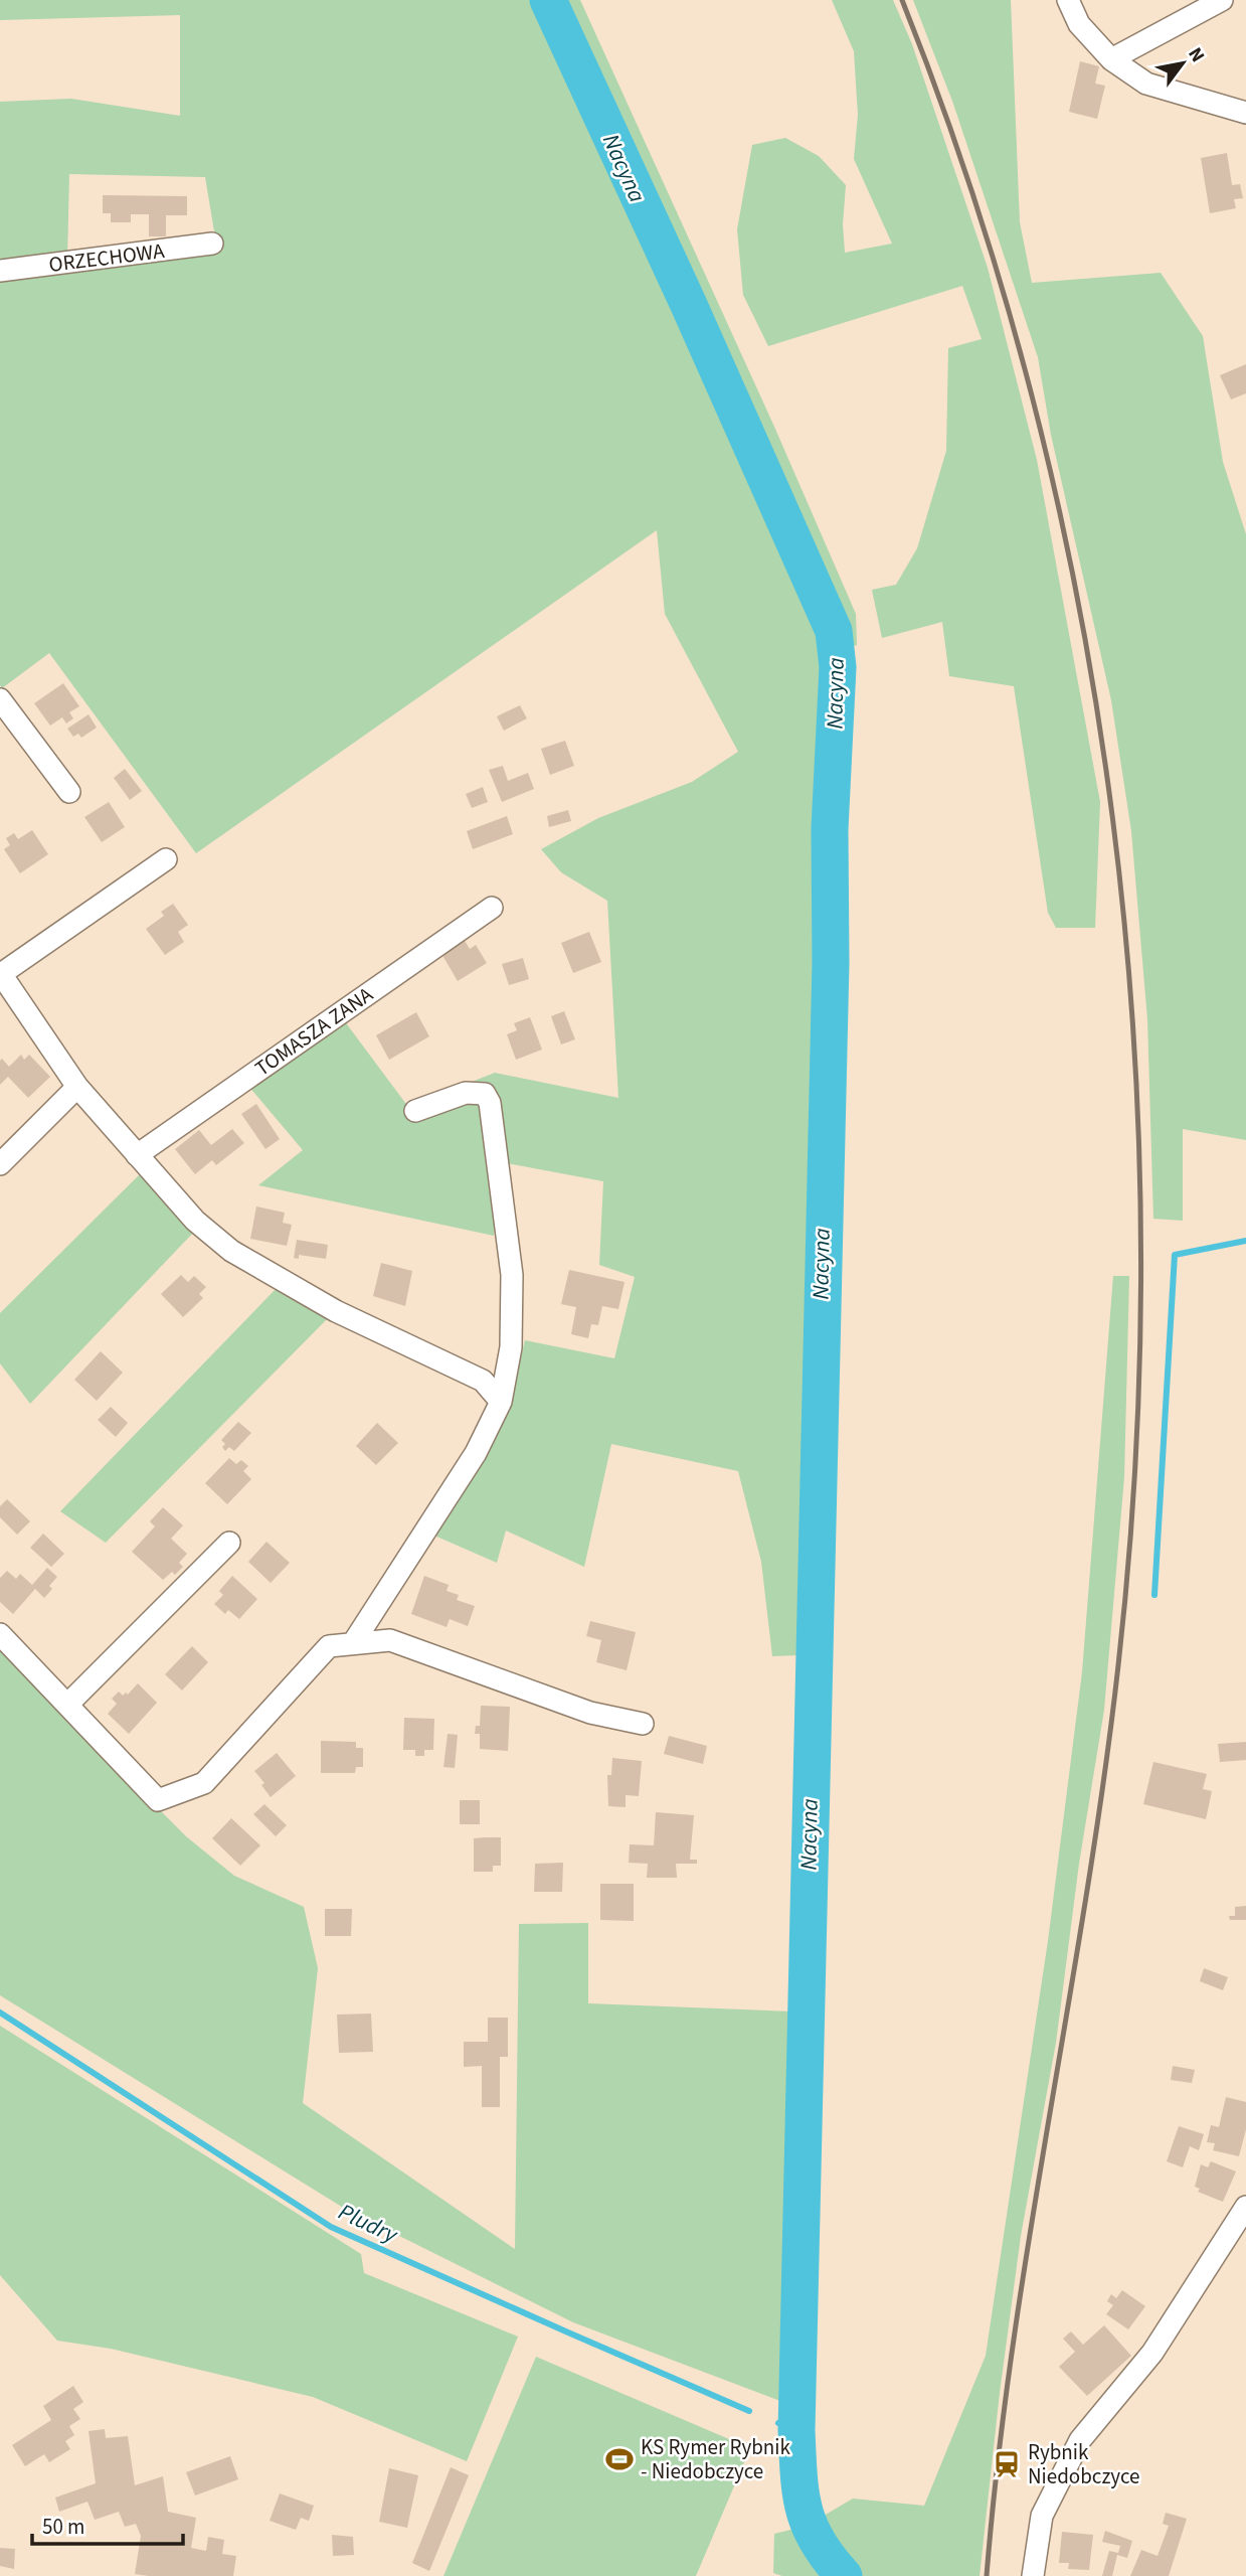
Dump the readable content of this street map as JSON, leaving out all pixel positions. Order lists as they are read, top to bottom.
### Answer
{
  "streets": {
    "street": ["ORZECHOWA", "TOMASZA ZANA"]
  },
  "water": ["Nacyna", "Pludry"],
  "places": {
    "sports": ["KS Rymer Rybnik - Niedobczyce"],
    "station": ["Rybnik Niedobczyce"]
  },
  "scale_bar": "50 m",
  "north": "top right"
}
